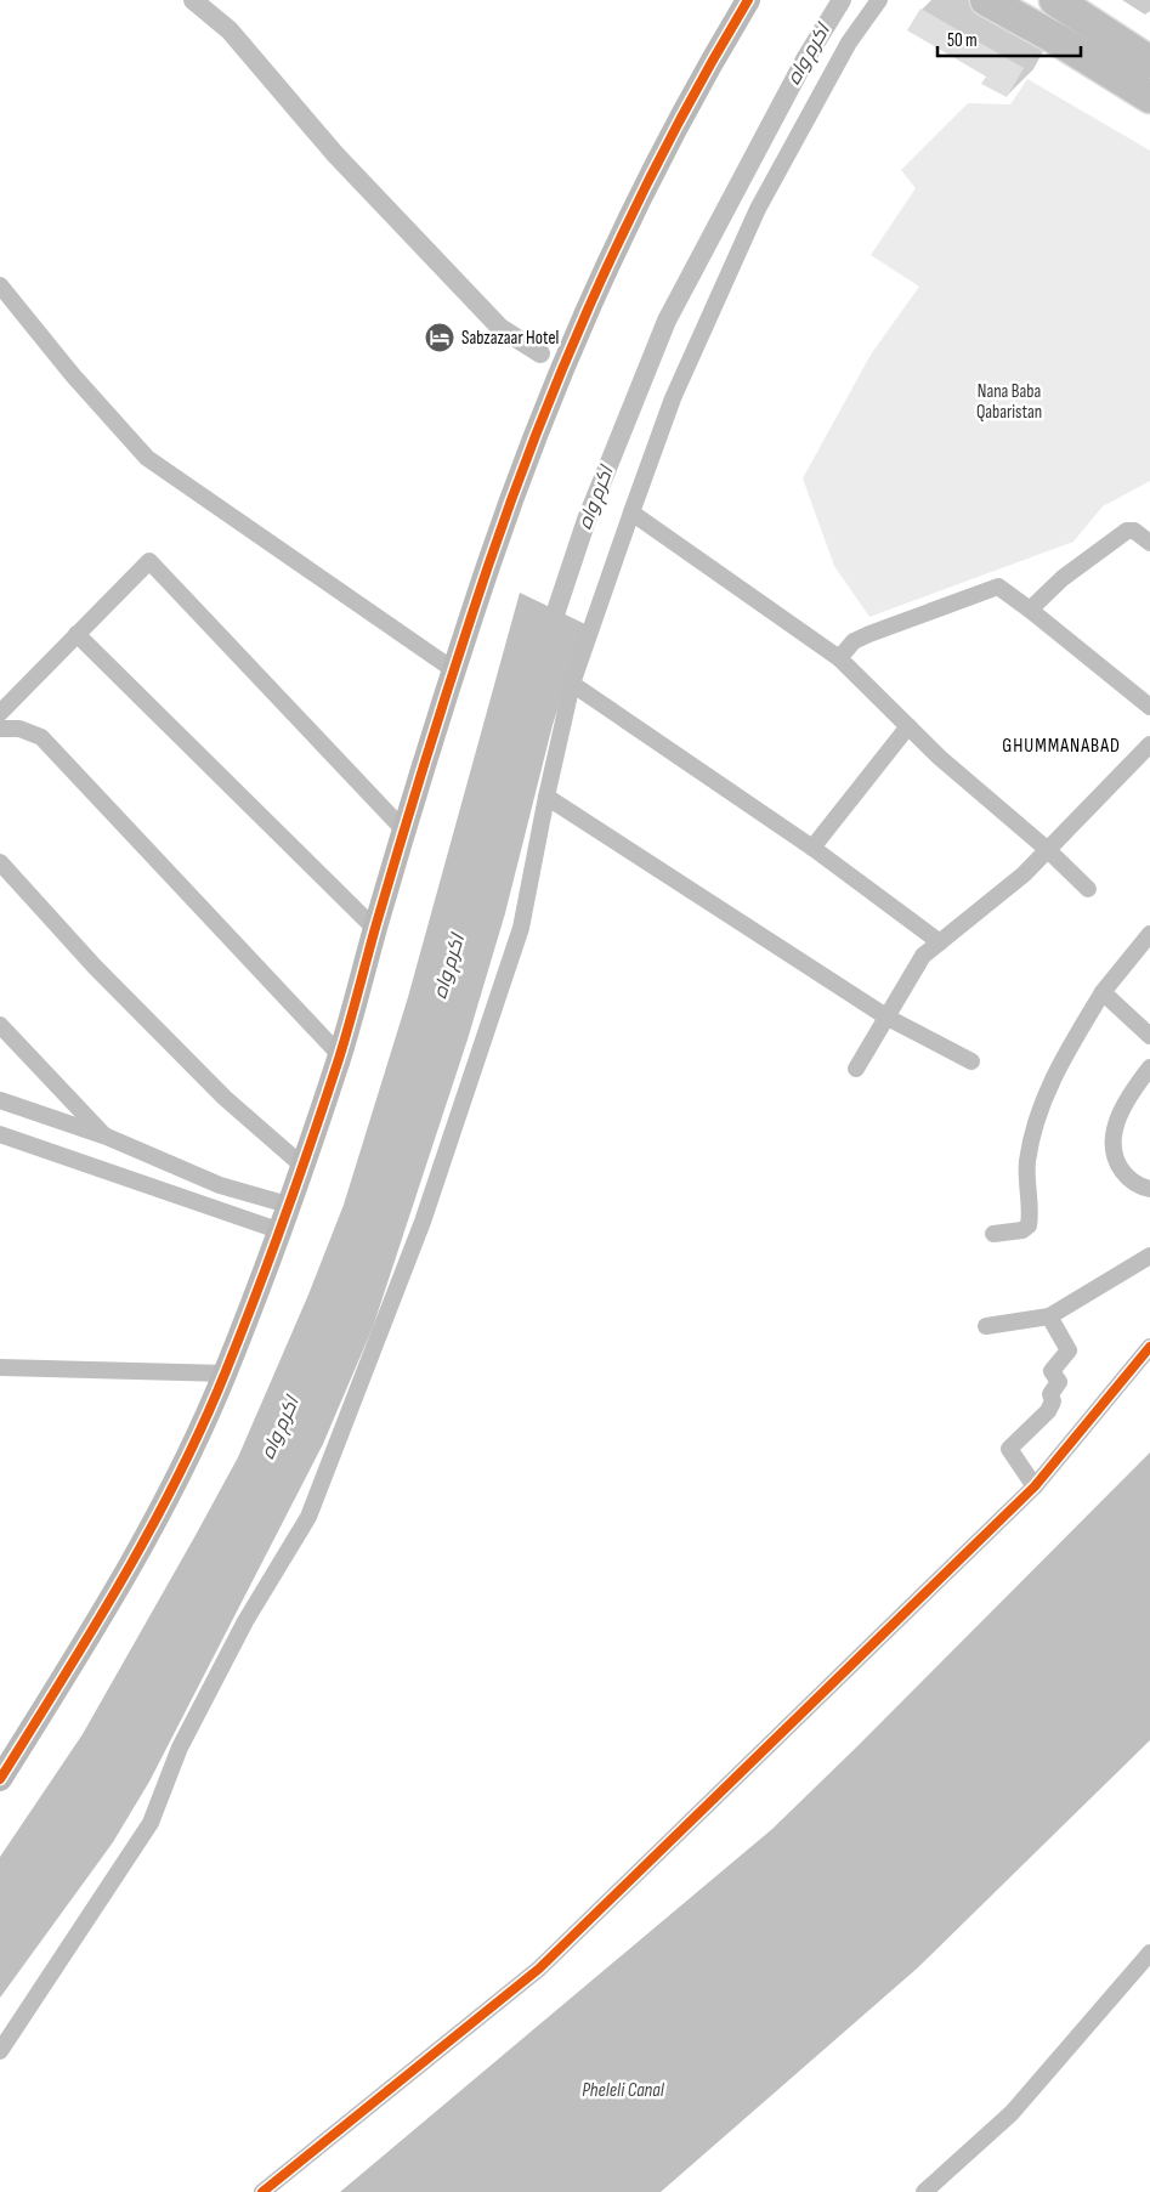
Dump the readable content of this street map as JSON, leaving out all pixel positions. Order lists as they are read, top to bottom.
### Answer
{
  "districts": ["GHUMMANABAD"],
  "water": ["اکرم واہ", "Pheleli Canal"],
  "parks": ["Nana Baba Qabaristan"],
  "places": {
    "hotel": ["Sabzazaar Hotel"]
  },
  "scale_bar": "50 m"
}
